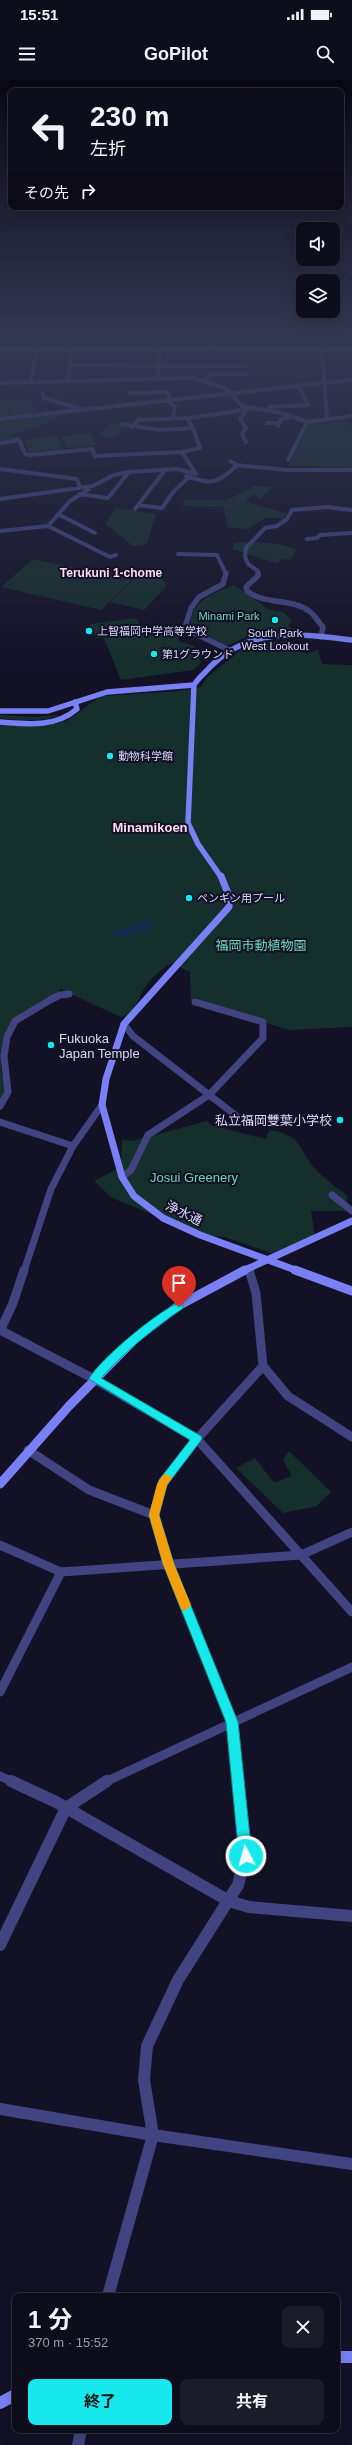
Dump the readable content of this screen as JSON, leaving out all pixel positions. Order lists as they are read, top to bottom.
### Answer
{
  "streets": {
    "street": ["浄水通"]
  },
  "districts": ["Terukuni 1-chome", "Minamikoen"],
  "parks": ["Minami Park", "福岡市動植物園", "Josui Greenery"],
  "places": [
    "South Park West Lookout",
    "上智福岡中学高等学校",
    "第1グラウンド",
    "動物科学館",
    "ペンギン用プール",
    "Fukuoka Japan Temple",
    "私立福岡雙葉小学校"
  ],
  "page": {
    "status": "15:51",
    "header": "GoPilot",
    "turn": ["230 m", "左折"],
    "then": "その先",
    "heading": ["1 分", "370 m · 15:52"],
    "buttons": ["終了", "共有"]
  }
}
